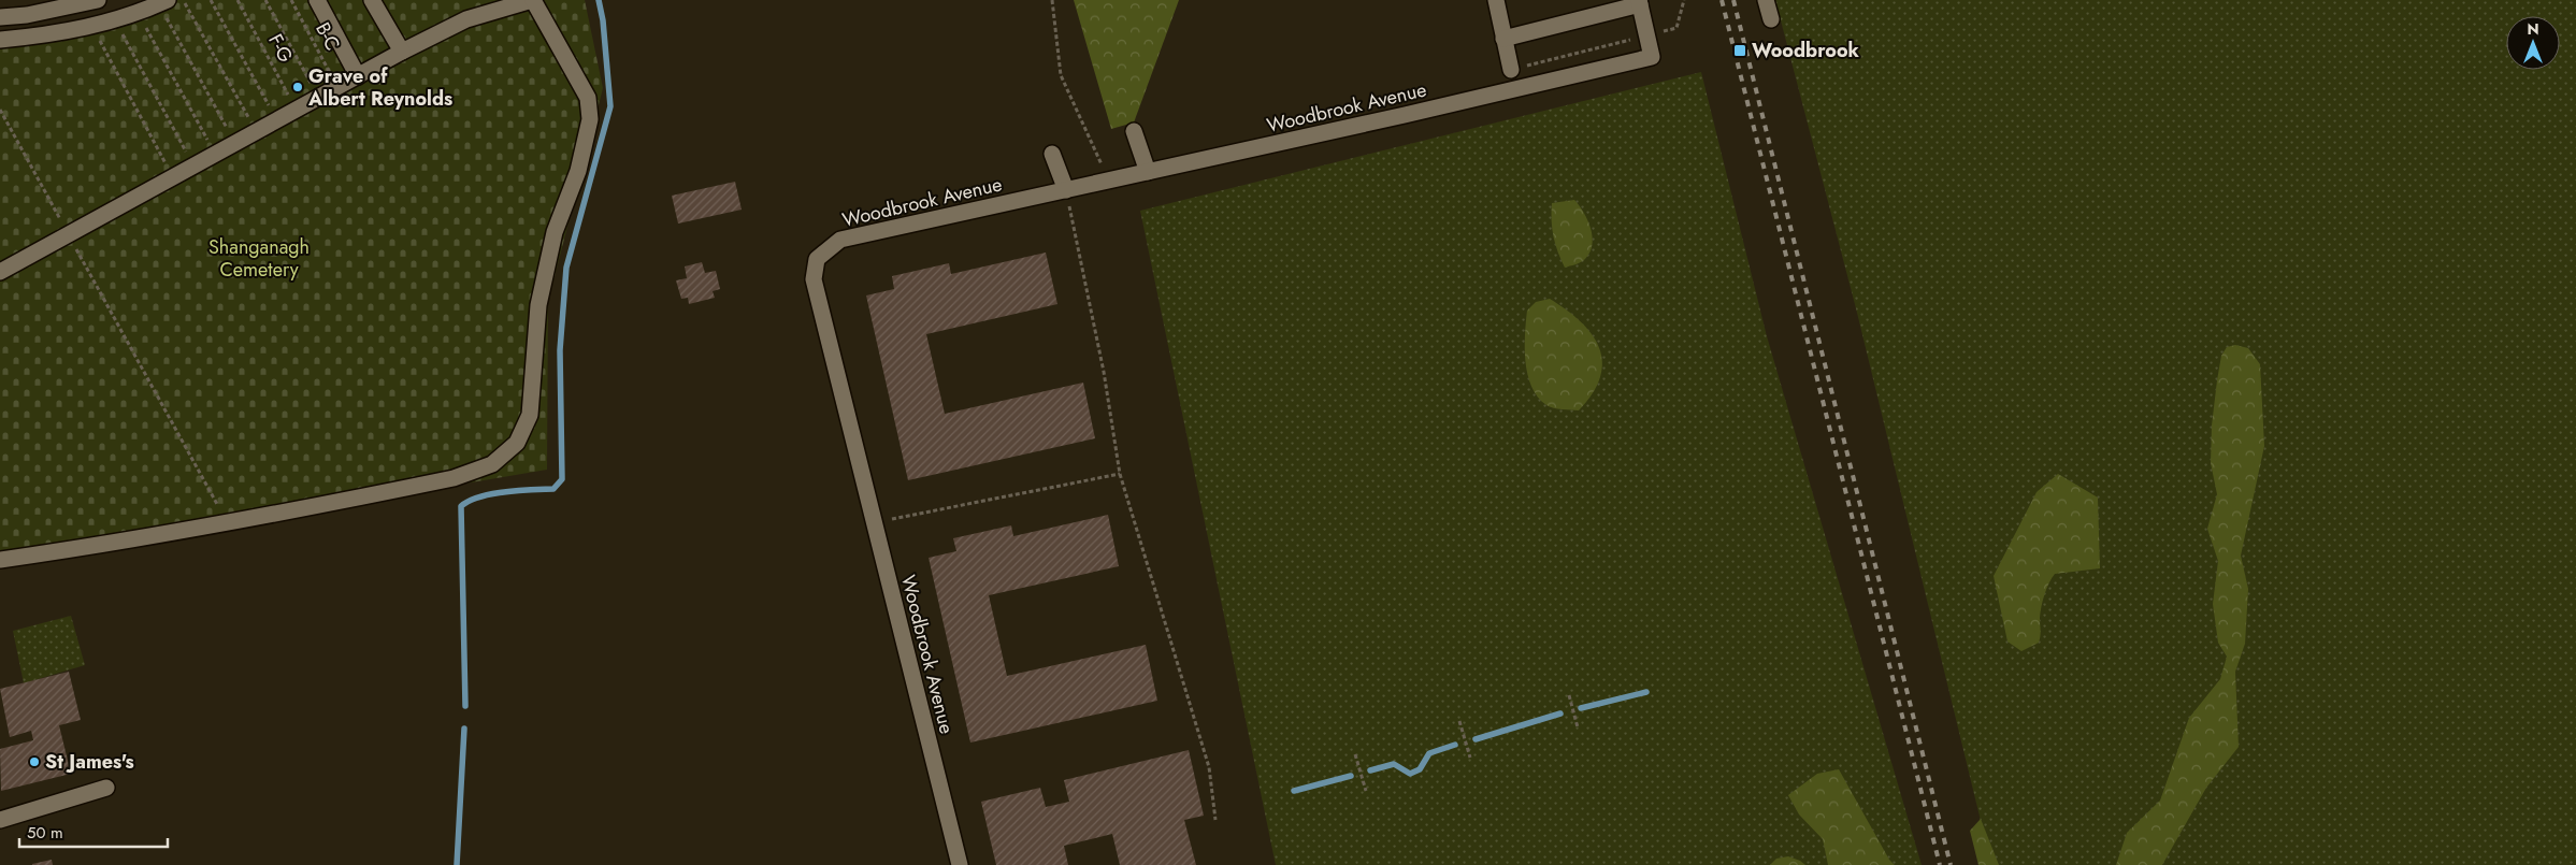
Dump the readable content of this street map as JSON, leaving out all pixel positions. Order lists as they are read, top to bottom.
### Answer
{
  "streets": {
    "street": ["Woodbrook Avenue"],
    "path": ["B-C", "F-G"]
  },
  "parks": ["Shanganagh Cemetery"],
  "places": {
    "transit": ["Woodbrook"],
    "other": ["Grave of Albert Reynolds", "St James's"]
  },
  "scale_bar": "50 m",
  "north": "top"
}
